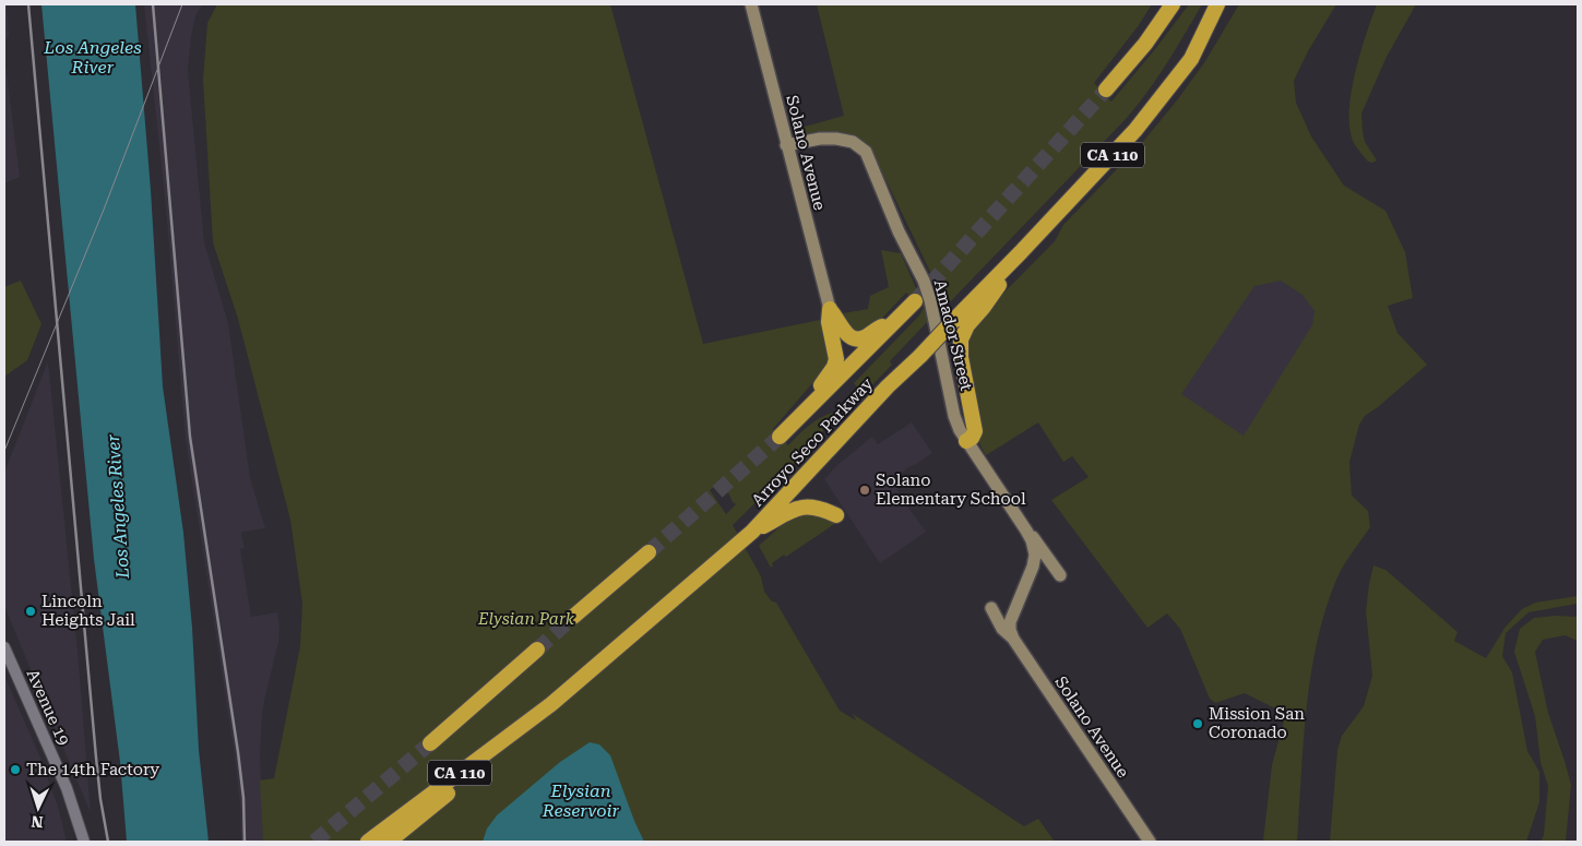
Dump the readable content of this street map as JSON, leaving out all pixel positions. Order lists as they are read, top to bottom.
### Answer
{
  "streets": {
    "highway": ["CA 110", "Arroyo Seco Parkway"],
    "main road": ["Solano Avenue", "Amador Street"],
    "street": ["Avenue 19"]
  },
  "crossings": [
    ["Solano Avenue", "Amador Street"]
  ],
  "water": ["Los Angeles River", "Elysian Reservoir"],
  "parks": ["Elysian Park"],
  "places": [
    "Solano Elementary School",
    "Lincoln Heights Jail",
    "Mission San Coronado",
    "The 14th Factory"
  ],
  "north": "bottom"
}
